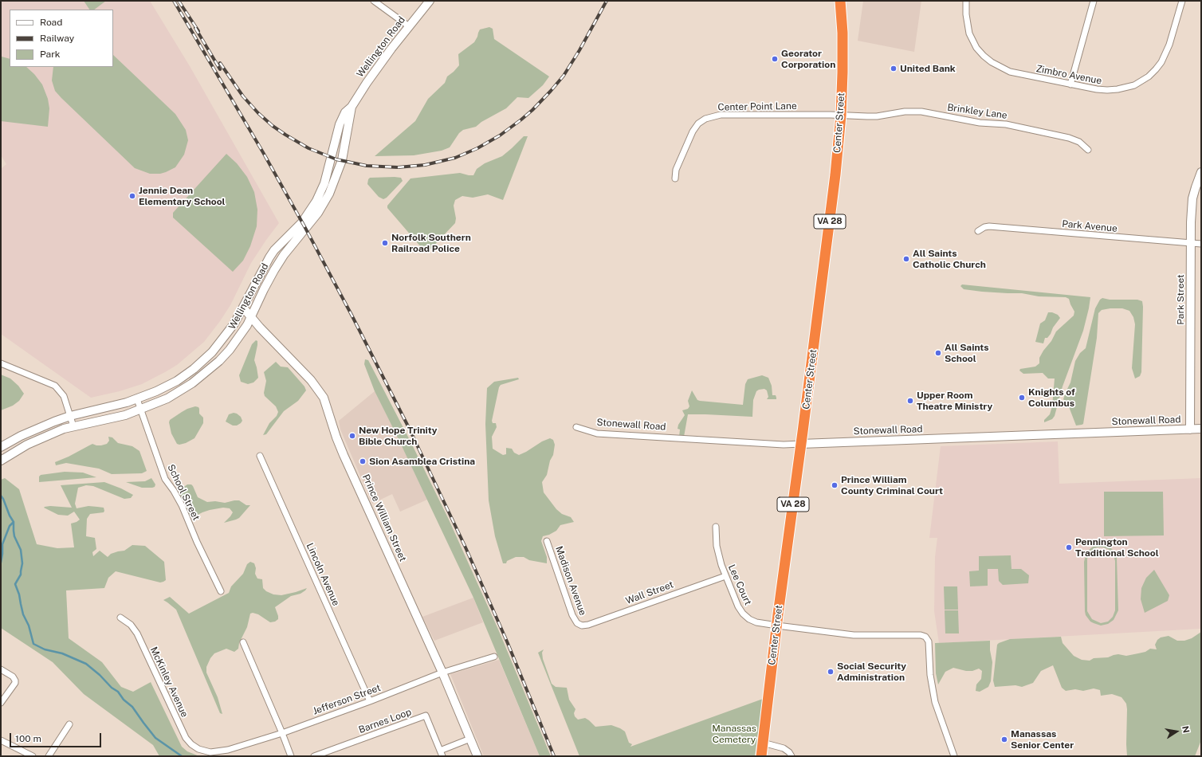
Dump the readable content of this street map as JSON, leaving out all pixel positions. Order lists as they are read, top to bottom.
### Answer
{
  "streets": {
    "highway": ["Center Street", "VA 28"],
    "main road": [
      "Wellington Road",
      "Park Street",
      "Stonewall Road",
      "Prince William Street"
    ],
    "street": [
      "Zimbro Avenue",
      "Center Point Lane",
      "Brinkley Lane",
      "Park Avenue",
      "School Street",
      "Lincoln Avenue",
      "Madison Avenue",
      "Lee Court",
      "Wall Street",
      "McKinley Avenue",
      "Jefferson Street",
      "Barnes Loop"
    ]
  },
  "crossings": [
    ["Wellington Road", "School Street"],
    ["Wellington Road", "Prince William Street"],
    ["Center Point Lane", "Brinkley Lane"],
    ["Center Point Lane", "Center Street"],
    ["Brinkley Lane", "Center Street"],
    ["Center Street", "Stonewall Road"],
    ["Center Street", "Lee Court"],
    ["Park Avenue", "Park Street"],
    ["Park Street", "Stonewall Road"],
    ["Prince William Street", "Jefferson Street"],
    ["Prince William Street", "Barnes Loop"],
    ["Lincoln Avenue", "Jefferson Street"],
    ["Madison Avenue", "Wall Street"],
    ["Lee Court", "Wall Street"],
    ["McKinley Avenue", "Jefferson Street"]
  ],
  "parks": ["Manassas Cemetery"],
  "places": [
    "Georator Corporation",
    "United Bank",
    "Jennie Dean Elementary School",
    "Norfolk Southern Railroad Police",
    "All Saints Catholic Church",
    "All Saints School",
    "Knights of Columbus",
    "Upper Room Theatre Ministry",
    "New Hope Trinity Bible Church",
    "Sion Asamblea Cristina",
    "Prince William County Criminal Court",
    "Pennington Traditional School",
    "Social Security Administration",
    "Manassas Senior Center"
  ],
  "legend": ["Road", "Railway", "Park"],
  "scale_bar": "100 m",
  "north": "right"
}
